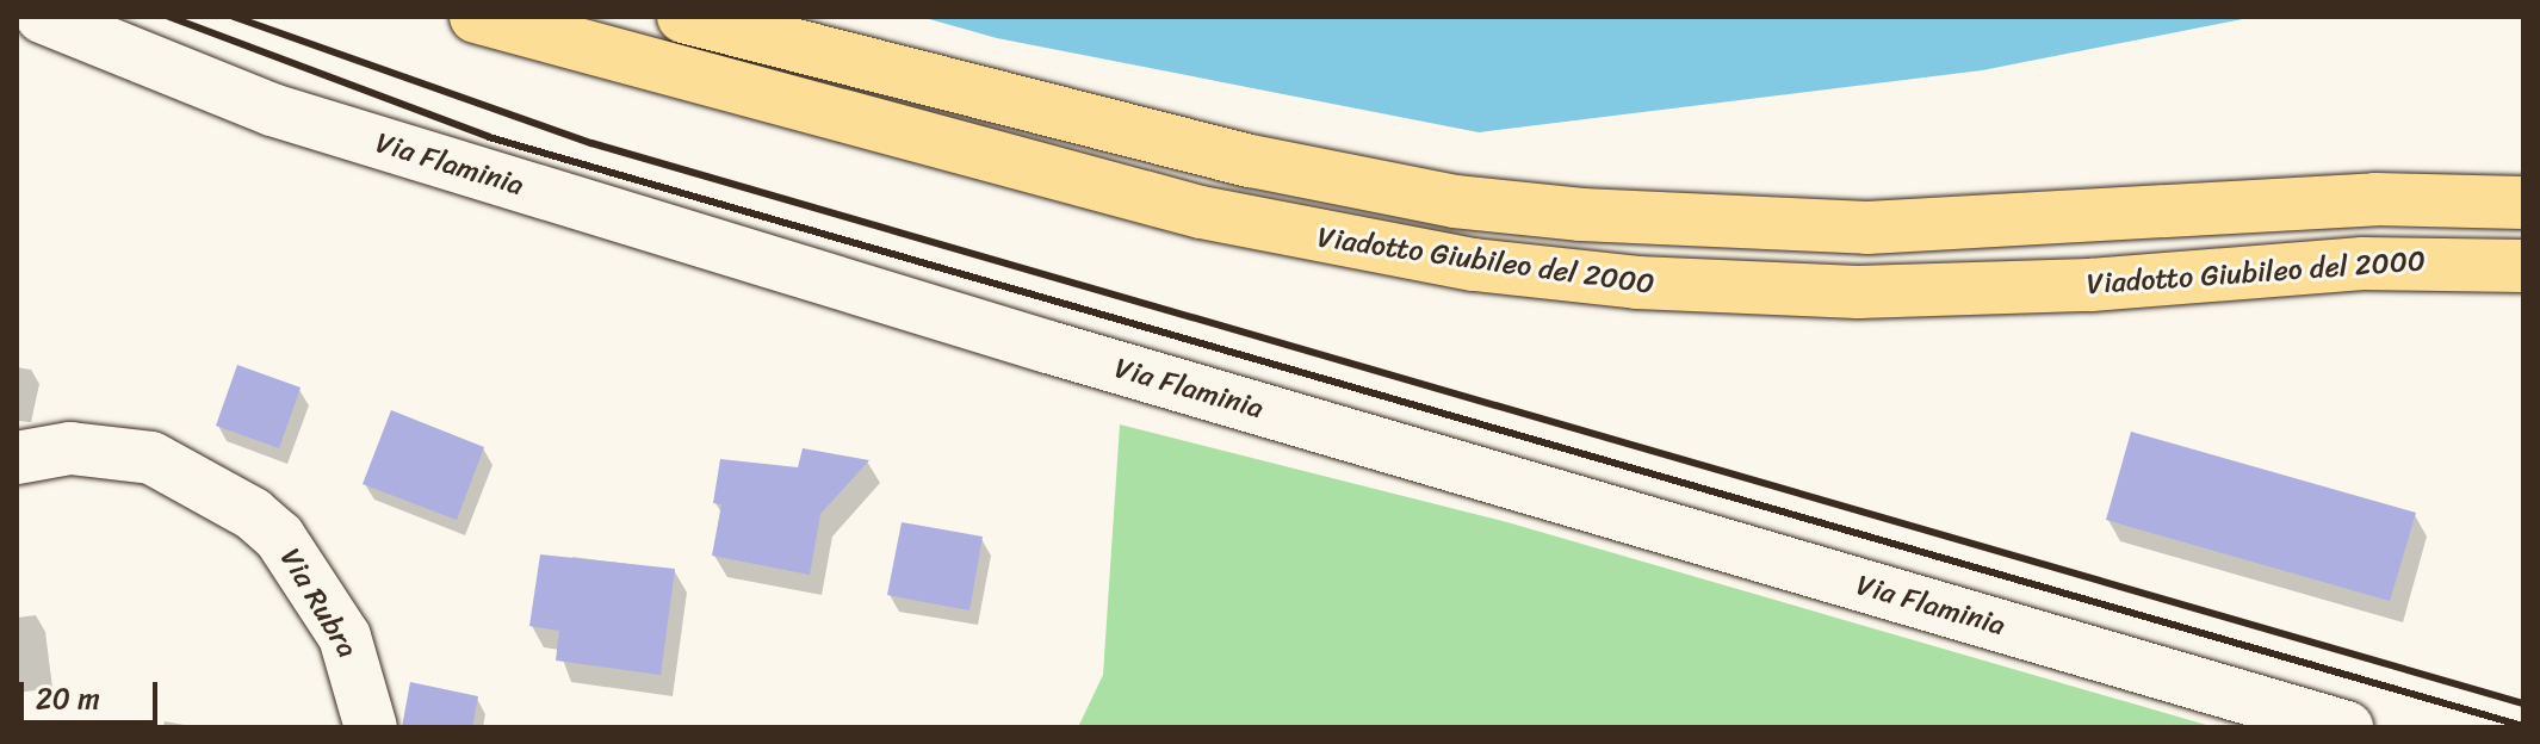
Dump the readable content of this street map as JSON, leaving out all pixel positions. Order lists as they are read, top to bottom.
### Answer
{
  "streets": {
    "highway": ["Viadotto Giubileo del 2000"],
    "street": ["Via Flaminia", "Via Rubra"]
  },
  "scale_bar": "20 m"
}
